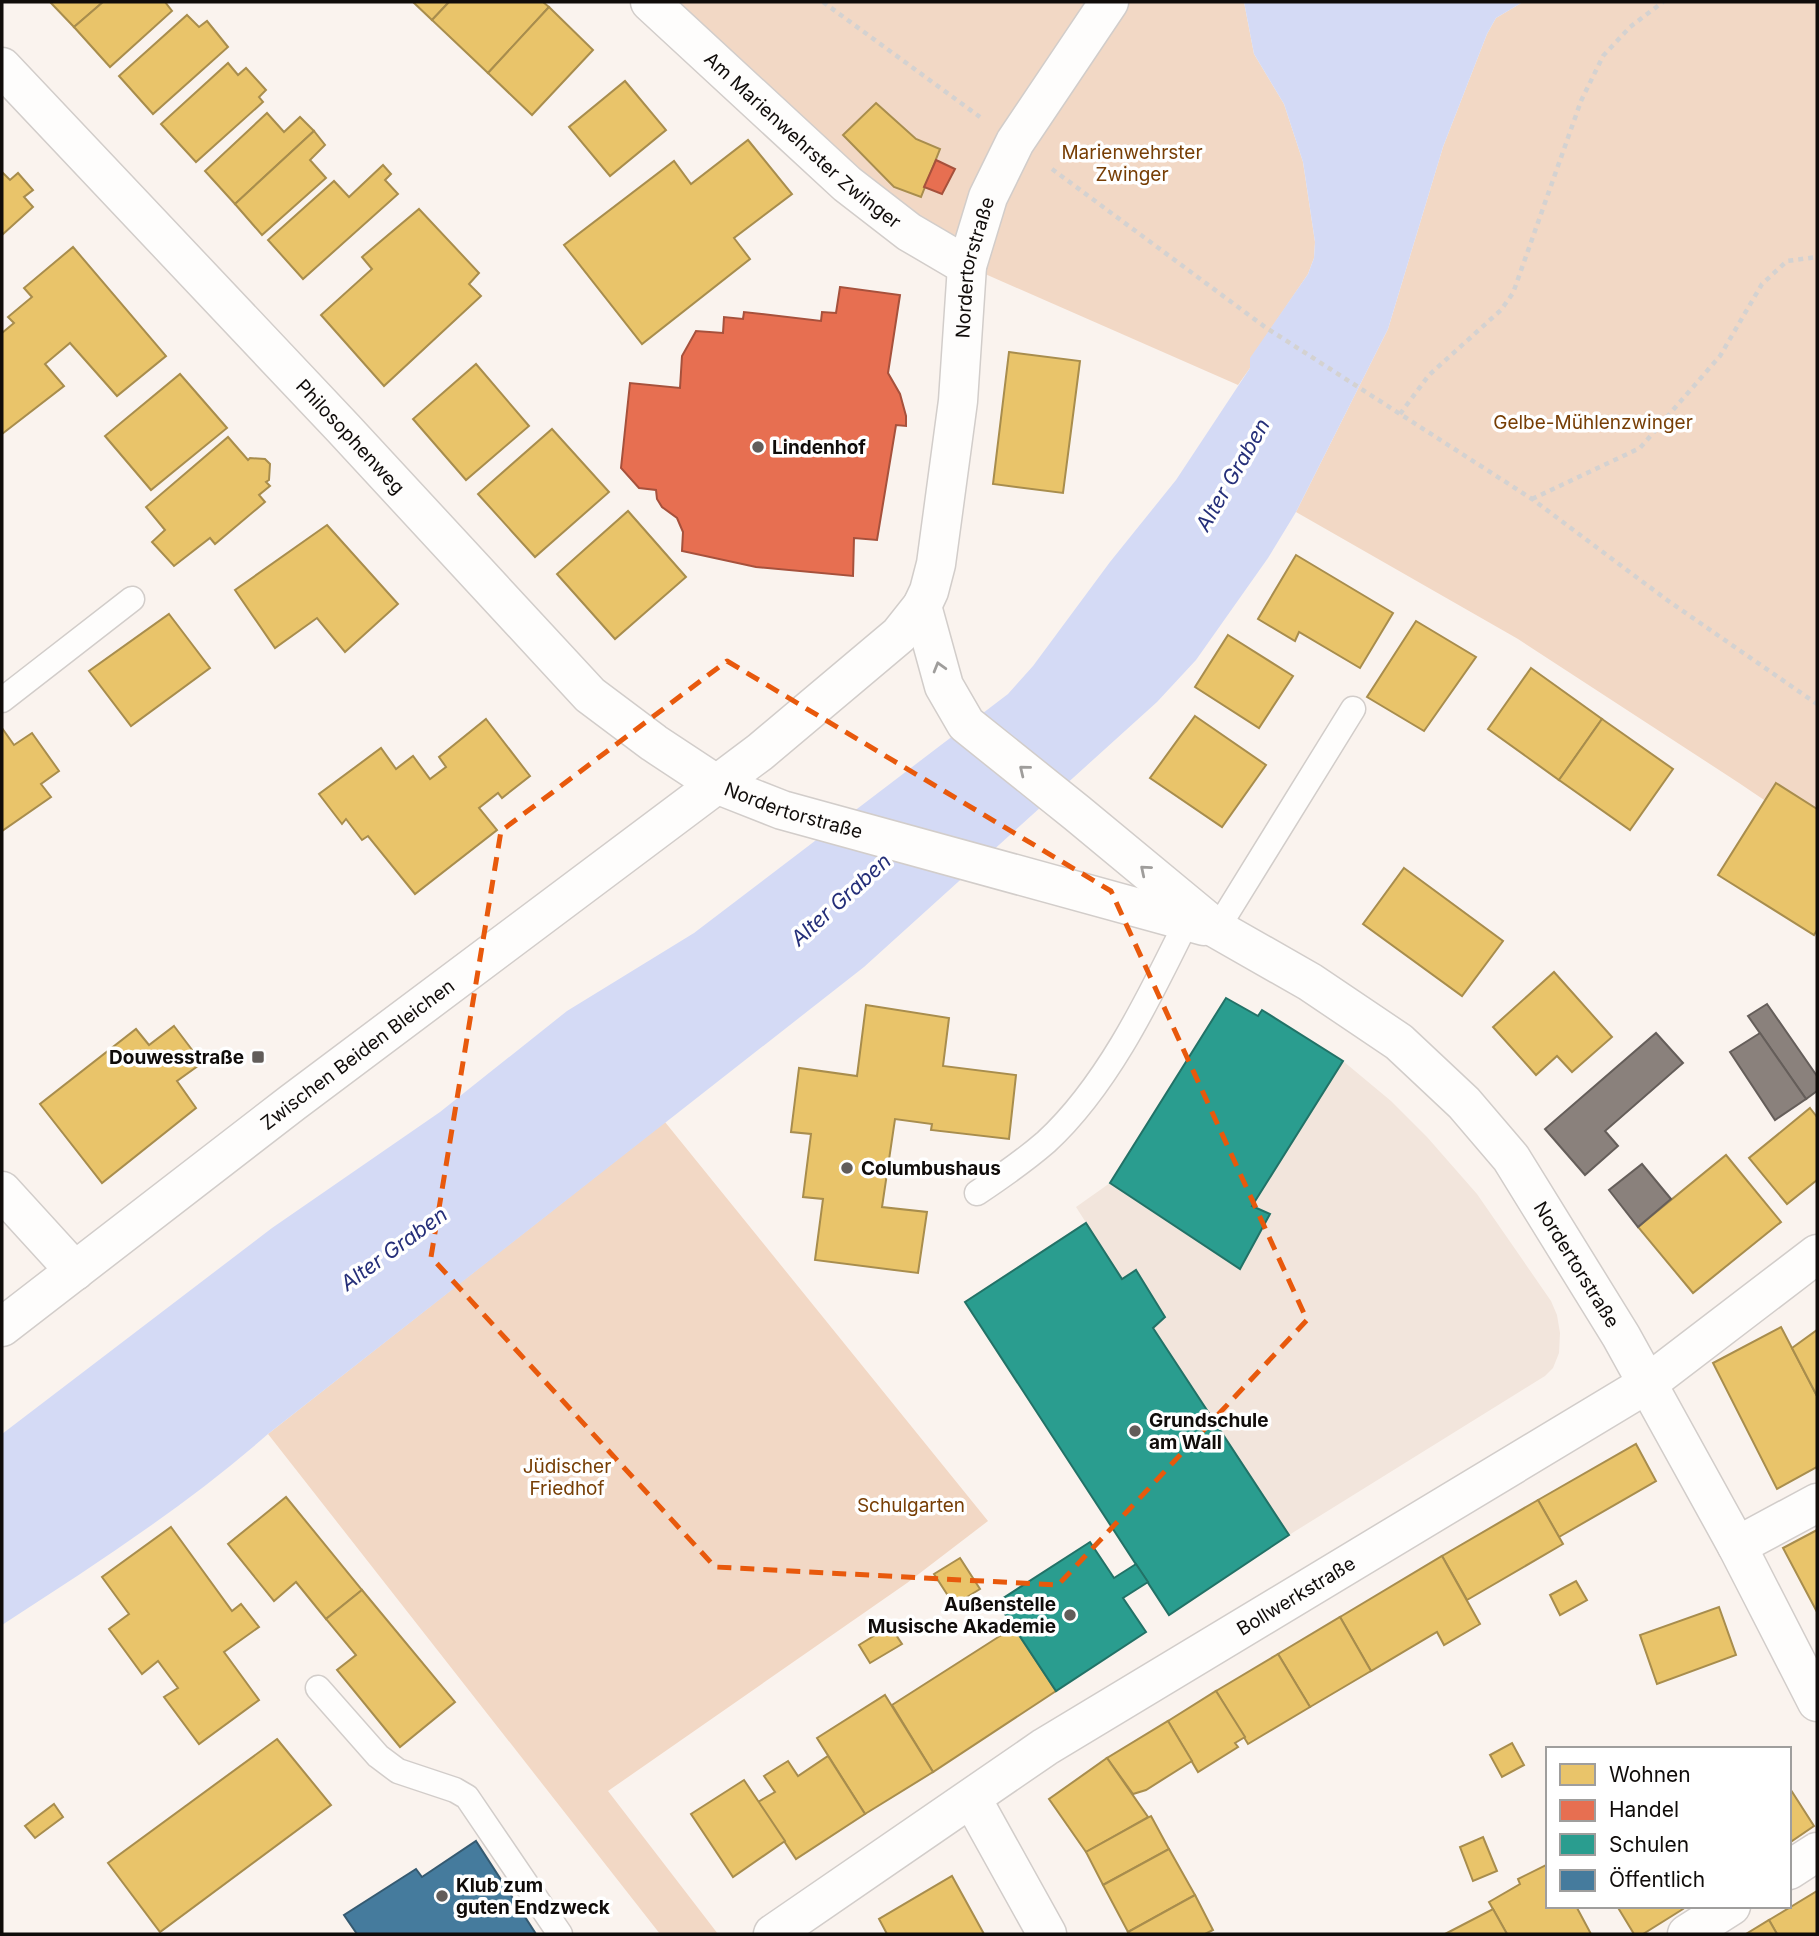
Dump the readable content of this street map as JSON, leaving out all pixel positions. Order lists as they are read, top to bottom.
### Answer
{
  "streets": {
    "street": [
      "Am Marienwehrster Zwinger",
      "Nordertorstraße",
      "Philosophenweg",
      "Zwischen Beiden Bleichen",
      "Bollwerkstraße"
    ]
  },
  "crossings": [
    ["Am Marienwehrster Zwinger", "Nordertorstraße"],
    ["Nordertorstraße", "Philosophenweg"],
    ["Nordertorstraße", "Zwischen Beiden Bleichen"],
    ["Nordertorstraße", "Bollwerkstraße"],
    ["Philosophenweg", "Zwischen Beiden Bleichen"]
  ],
  "water": ["Alter Graben"],
  "parks": [
    "Marienwehrster Zwinger",
    "Gelbe-Mühlenzwinger",
    "Jüdischer Friedhof",
    "Schulgarten"
  ],
  "places": {
    "other": [
      "Lindenhof",
      "Columbushaus",
      "Grundschule am Wall",
      "Außenstelle Musische Akademie",
      "Klub zum guten Endzweck"
    ],
    "transit": ["Douwesstraße"]
  },
  "legend": [
    "Wohnen",
    "Handel",
    "Schulen",
    "Öffentlich"
  ]
}
